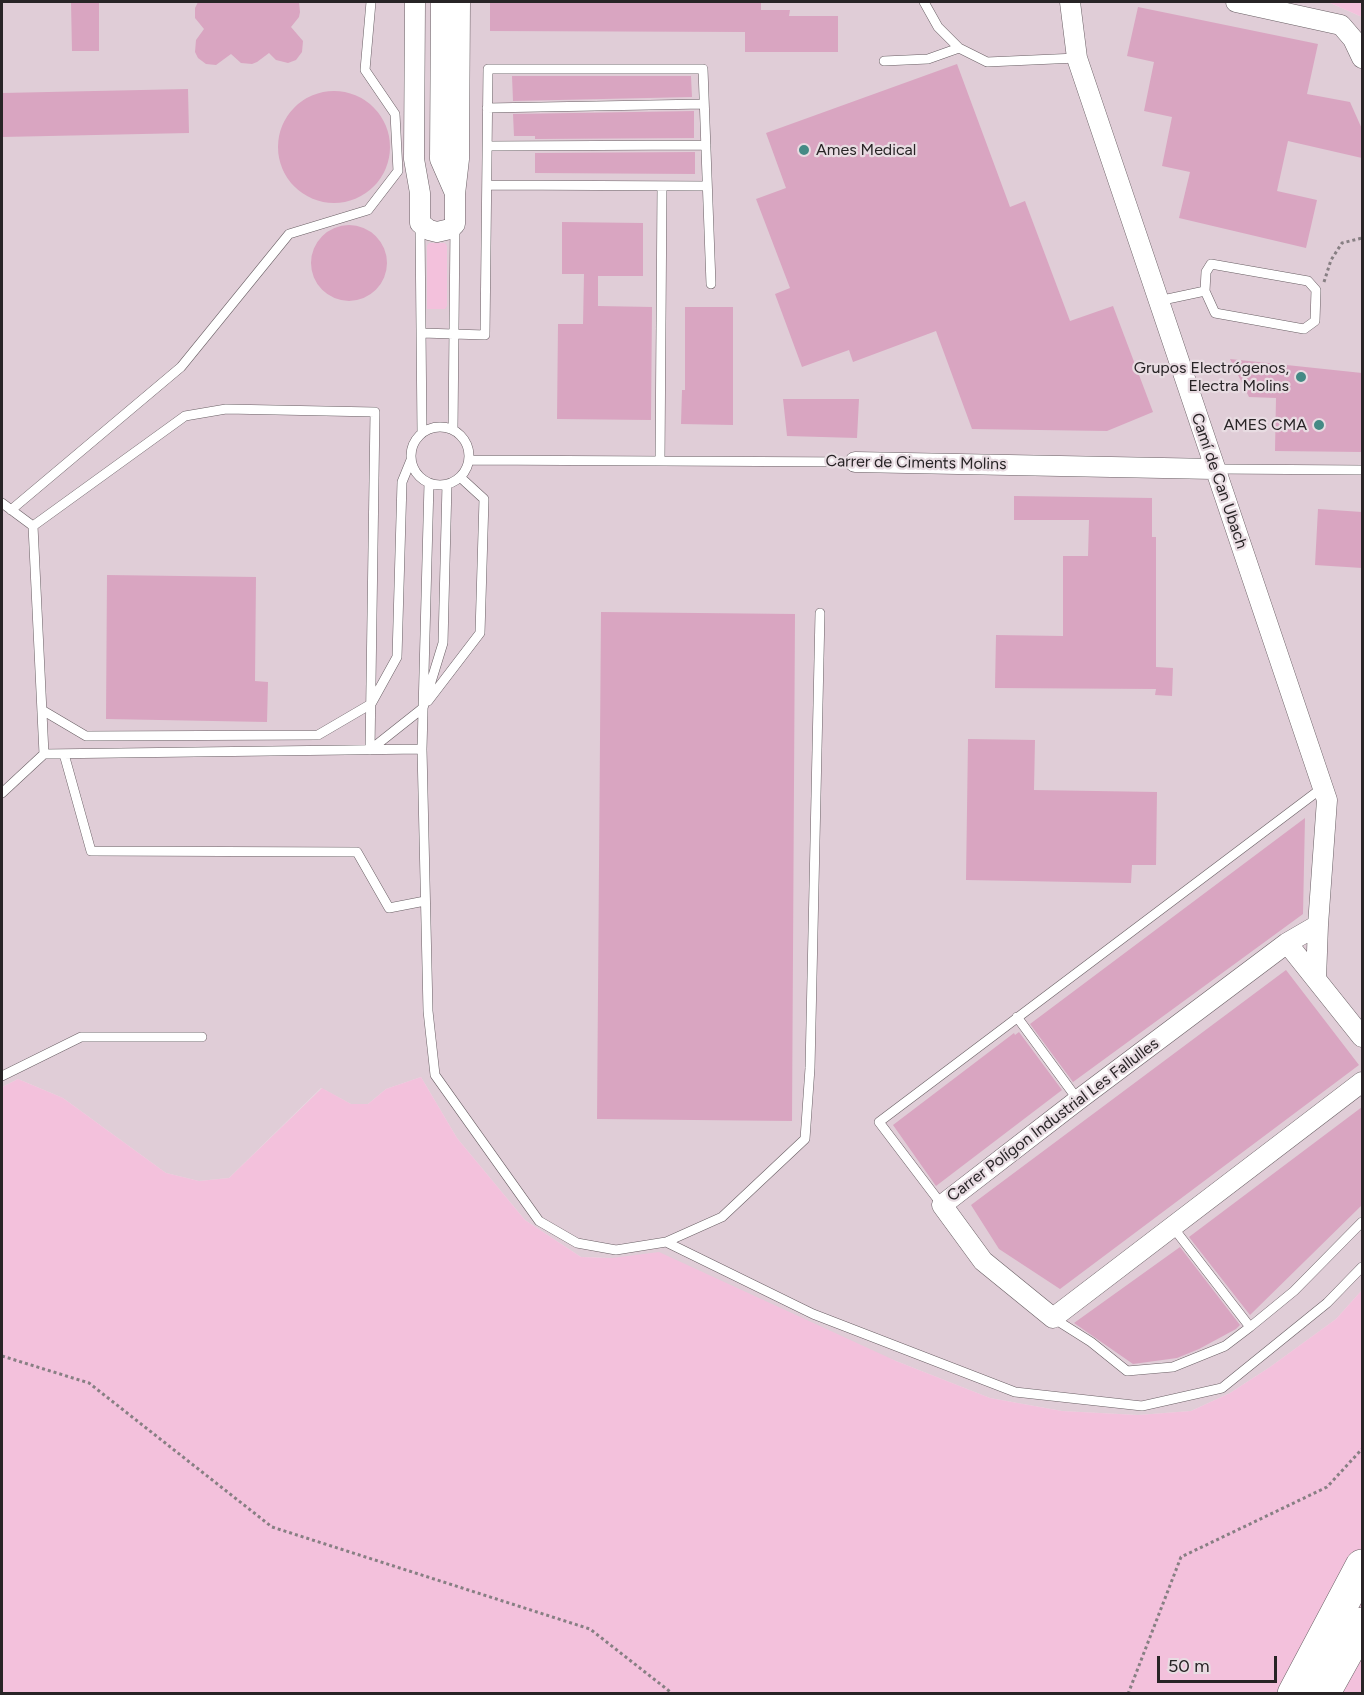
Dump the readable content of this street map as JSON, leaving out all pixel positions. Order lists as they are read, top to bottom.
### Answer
{
  "streets": {
    "street": ["Carrer de Ciments Molins", "Camí de Can Ubach", "Carrer Polígon Industrial Les Fallulles"]
  },
  "crossings": [
    ["Carrer de Ciments Molins", "Camí de Can Ubach"]
  ],
  "places": ["Ames Medical", "Grupos Electrógenos, Electra Molins", "AMES CMA"],
  "scale_bar": "50 m"
}
